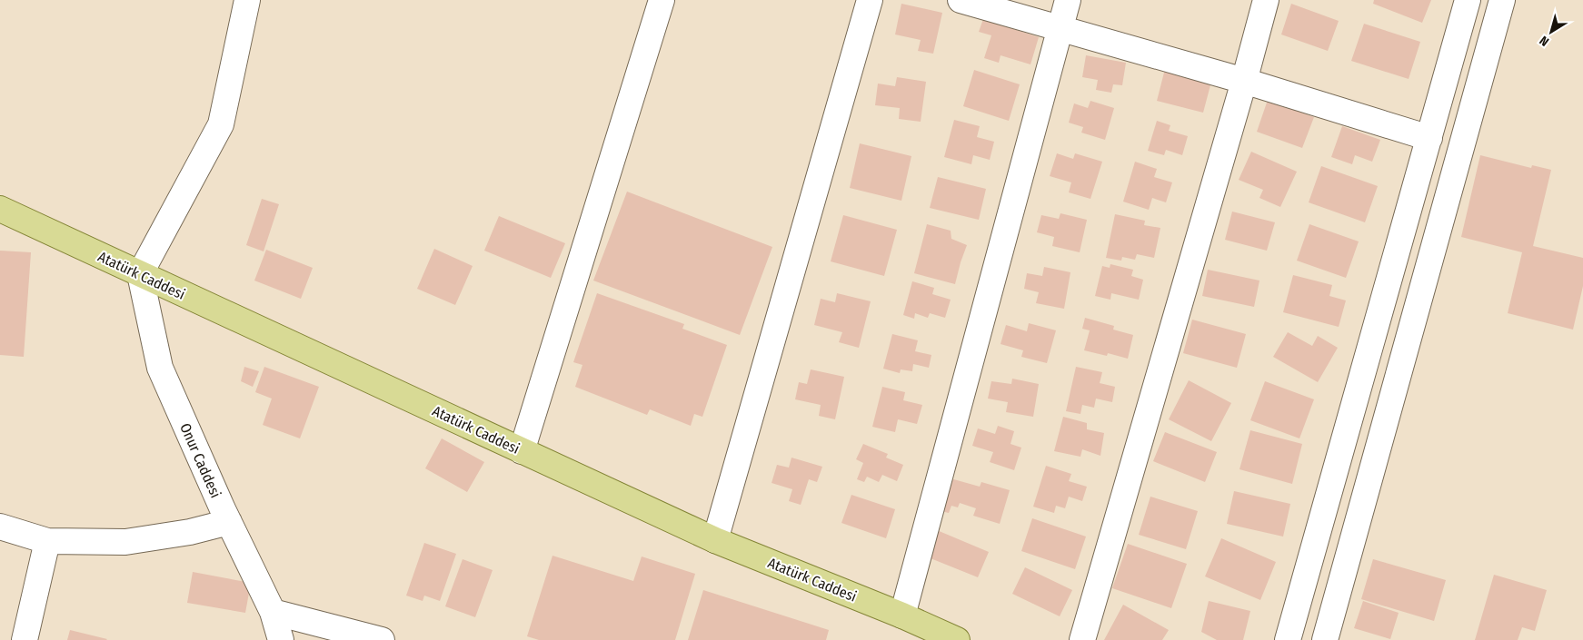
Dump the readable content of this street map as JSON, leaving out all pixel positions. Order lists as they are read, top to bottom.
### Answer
{
  "streets": {
    "main road": ["Atatürk Caddesi"],
    "street": ["Onur Caddesi"]
  },
  "crossings": [
    ["Atatürk Caddesi", "Onur Caddesi"]
  ],
  "north": "bottom left"
}
